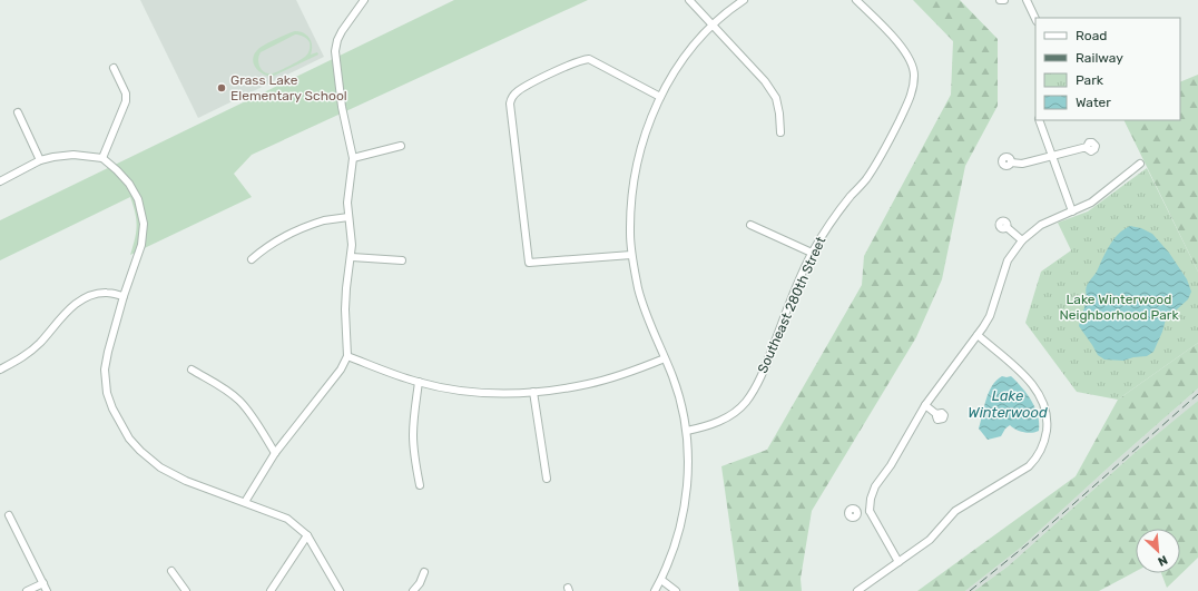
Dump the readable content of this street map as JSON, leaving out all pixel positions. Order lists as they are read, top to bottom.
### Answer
{
  "streets": {
    "street": ["Southeast 280th Street"]
  },
  "water": ["Lake Winterwood"],
  "parks": ["Lake Winterwood Neighborhood Park"],
  "places": ["Grass Lake Elementary School"],
  "legend": [
    "Road",
    "Railway",
    "Park",
    "Water"
  ],
  "north": "bottom right"
}
